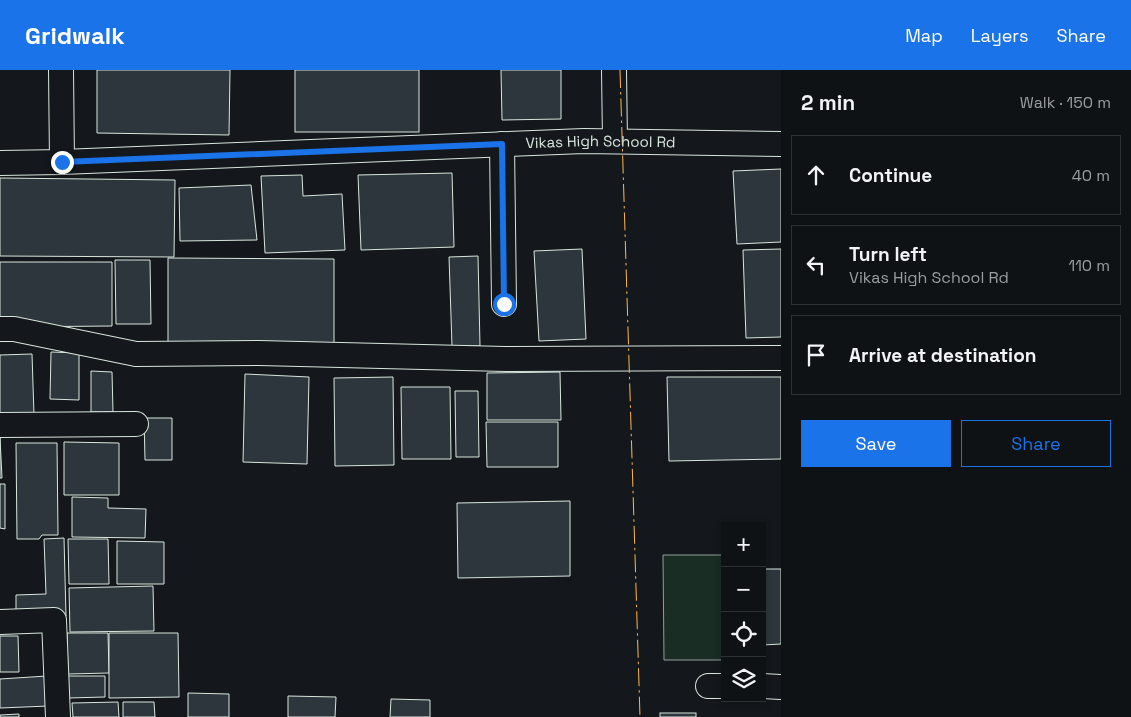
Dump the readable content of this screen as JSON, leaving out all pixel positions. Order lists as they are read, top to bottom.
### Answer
{
  "streets": {
    "street": ["Vikas High School Rd"]
  },
  "page": {
    "header": "Gridwalk",
    "nav": ["Map", "Layers", "Share"],
    "heading": ["2 min", "Walk · 150 m"],
    "list": [
      ["Continue", "40 m"],
      ["Turn left", "Vikas High School Rd", "110 m"],
      "Arrive at destination"
    ],
    "buttons": ["Save", "Share"],
    "map_buttons": ["+", "−"]
  }
}
